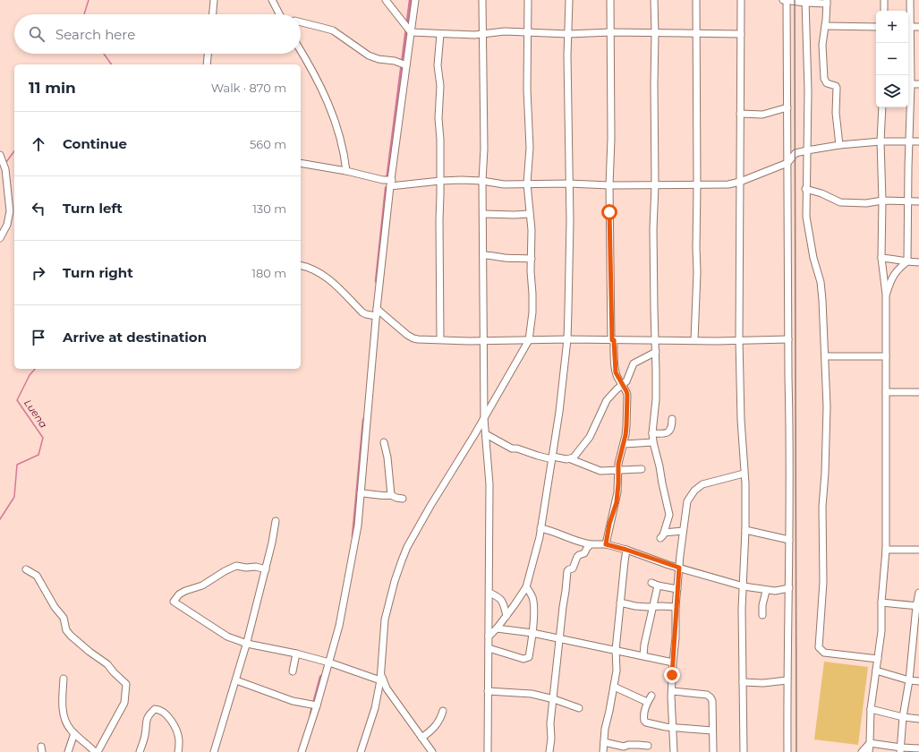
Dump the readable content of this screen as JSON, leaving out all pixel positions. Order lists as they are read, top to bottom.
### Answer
{
  "water": ["Luena"],
  "page": {
    "map_buttons": ["+", "−"],
    "search": "Search here",
    "heading": ["11 min", "Walk · 870 m"],
    "list": [
      ["Continue", "560 m"],
      ["Turn left", "130 m"],
      ["Turn right", "180 m"],
      "Arrive at destination"
    ]
  }
}
